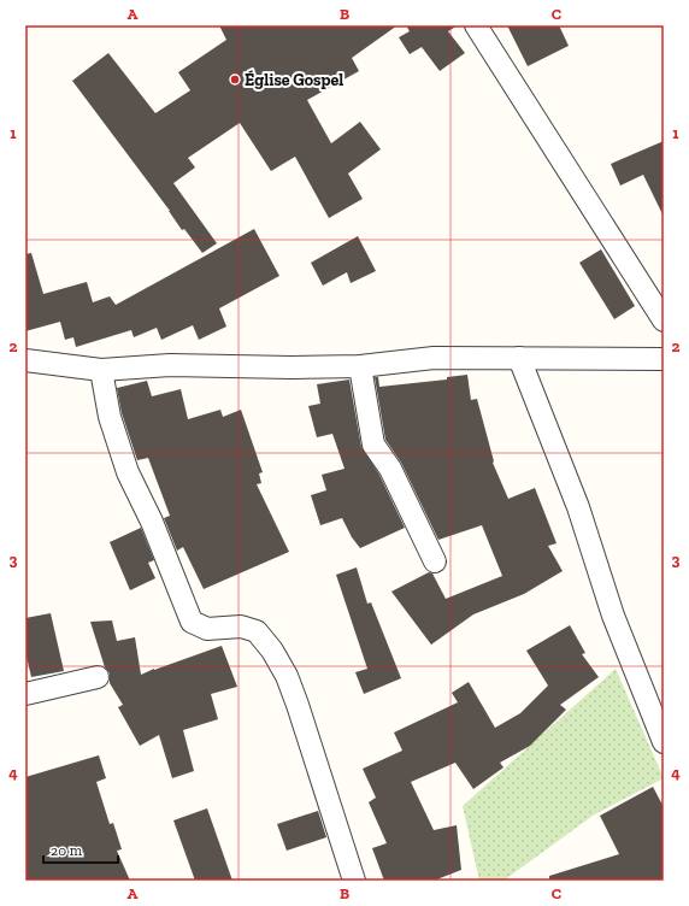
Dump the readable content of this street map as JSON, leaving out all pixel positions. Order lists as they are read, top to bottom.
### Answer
{
  "places": ["Église Gospel"],
  "scale_bar": "20 m",
  "grid": {
    "columns": ["A", "B", "C"],
    "rows": [
      "1",
      "2",
      "3",
      "4"
    ]
  }
}
